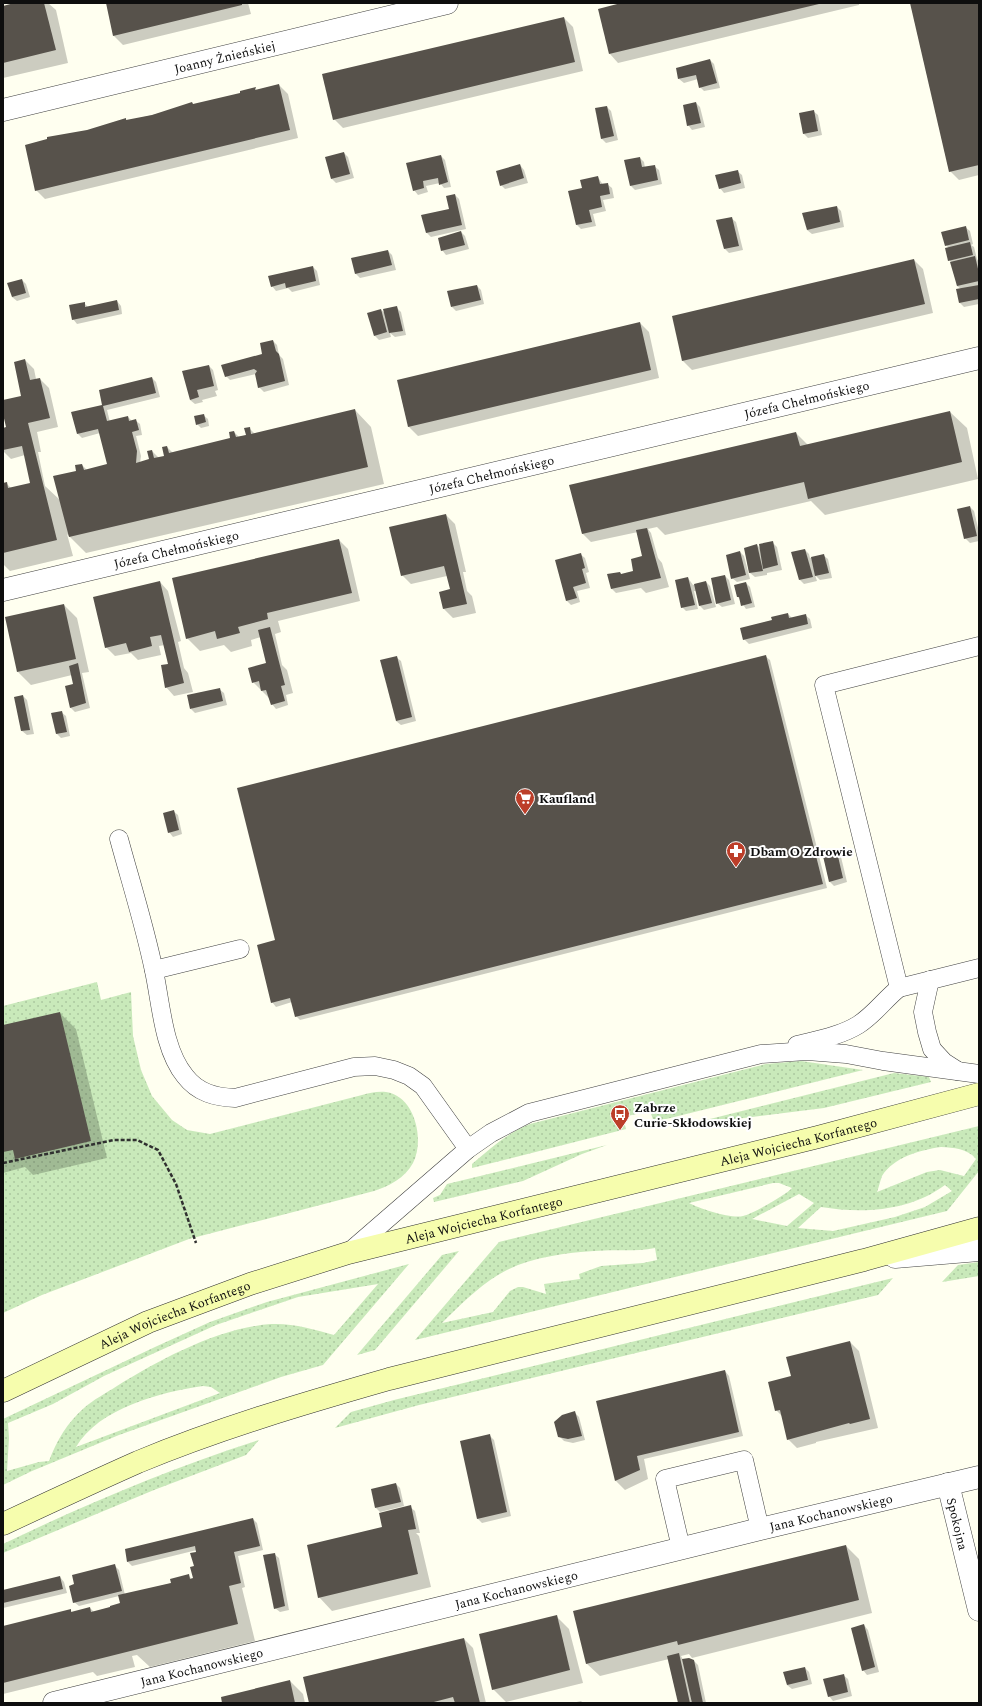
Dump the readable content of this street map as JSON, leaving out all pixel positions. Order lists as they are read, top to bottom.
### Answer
{
  "streets": {
    "main road": ["Aleja Wojciecha Korfantego"],
    "street": [
      "Joanny Żnieńskiej",
      "Józefa Chełmońskiego",
      "Jana Kochanowskiego",
      "Spokojna"
    ]
  },
  "crossings": [
    ["Jana Kochanowskiego", "Spokojna"]
  ],
  "places": {
    "supermarket": ["Kaufland"],
    "pharmacy": ["Dbam O Zdrowie"],
    "bus stop": ["Zabrze Curie-Skłodowskiej"]
  }
}
